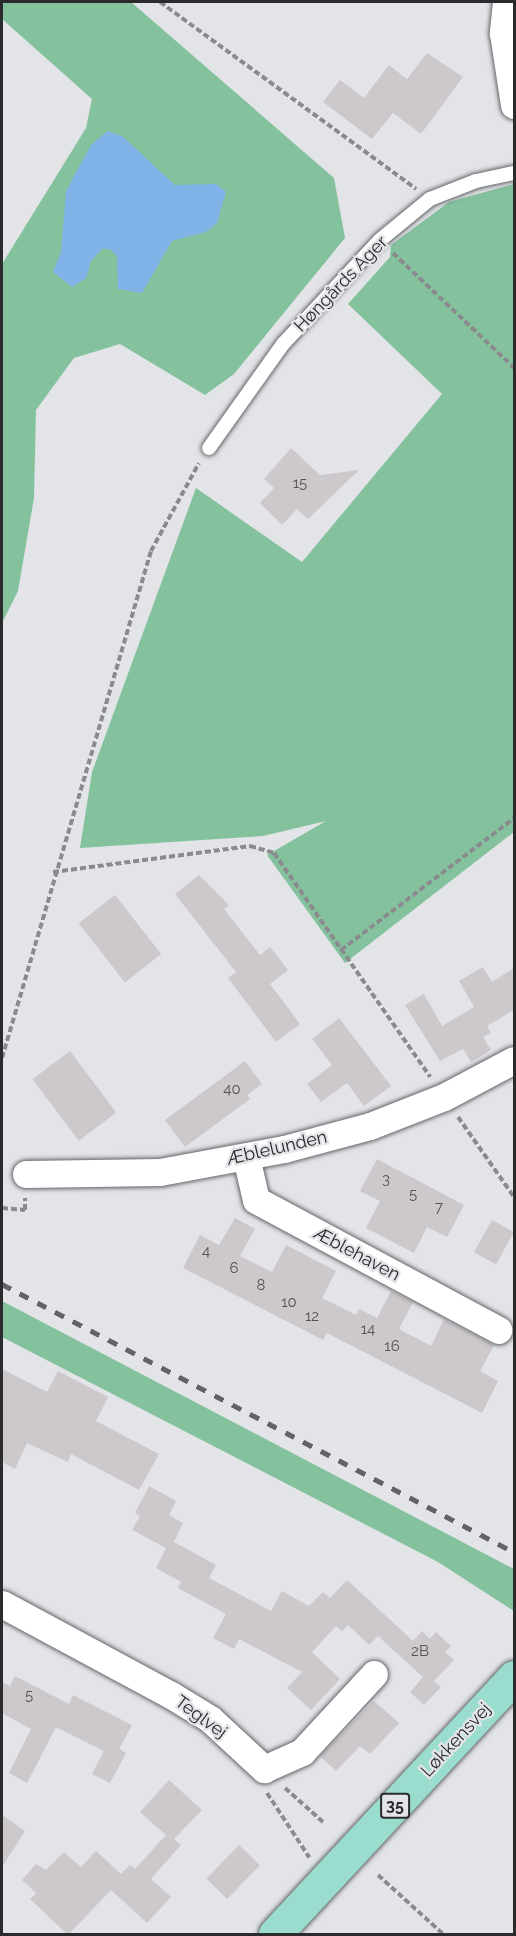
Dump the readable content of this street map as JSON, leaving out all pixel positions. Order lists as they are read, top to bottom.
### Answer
{
  "streets": {
    "main road": ["Løkkensvej", "35"],
    "street": ["Æblelunden", "Æblehaven", "Teglvej"],
    "lane": ["Høngårds Ager"]
  },
  "crossings": [
    ["Æblelunden", "Æblehaven"]
  ],
  "house_numbers": [
    "15",
    "40",
    "3",
    "5",
    "7",
    "4",
    "6",
    "8",
    "10",
    "12",
    "14",
    "16",
    "2B",
    "5"
  ]
}
